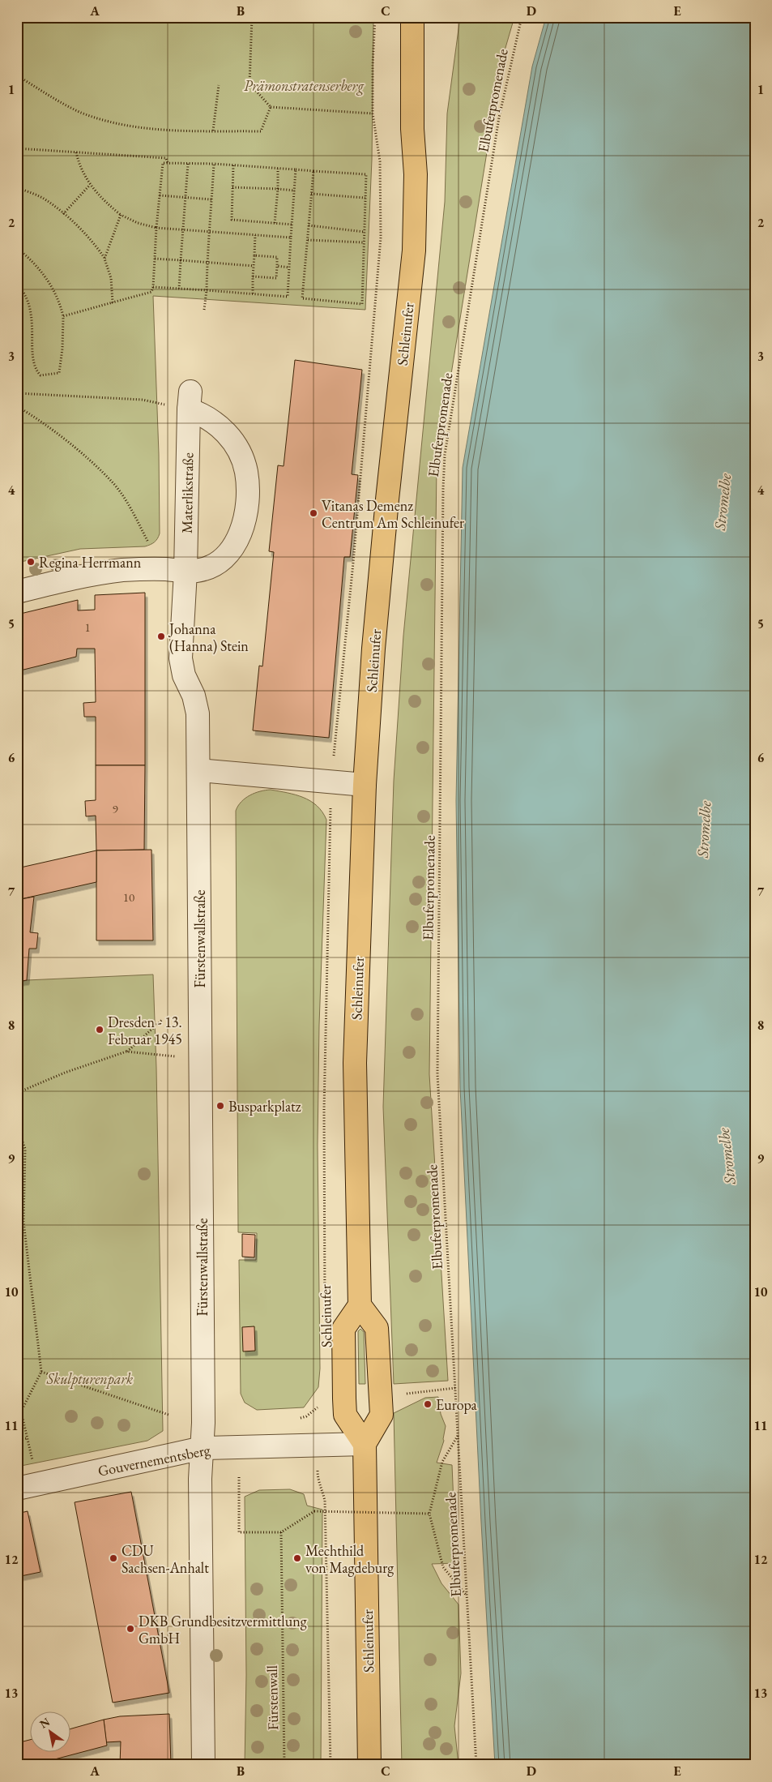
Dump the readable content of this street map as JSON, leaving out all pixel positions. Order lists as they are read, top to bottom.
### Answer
{
  "streets": {
    "main road": ["Schleinufer"],
    "street": ["Materlikstraße", "Fürstenwallstraße", "Gouvernementsberg"],
    "path": ["Elbuferpromenade", "Fürstenwall"]
  },
  "crossings": [
    ["Schleinufer", "Gouvernementsberg"],
    ["Materlikstraße", "Fürstenwallstraße"],
    ["Fürstenwallstraße", "Gouvernementsberg"]
  ],
  "water": ["Stromelbe"],
  "parks": ["Prämonstratenserberg", "Skulpturenpark"],
  "places": [
    "Vitanas Demenz Centrum Am Schleinufer",
    "Regina Herrmann",
    "Johanna (Hanna) Stein",
    "Dresden - 13. Februar 1945",
    "Busparkplatz",
    "Europa",
    "CDU Sachsen-Anhalt",
    "Mechthild von Magdeburg",
    "DKB Grundbesitzvermittlung GmbH"
  ],
  "house_numbers": ["1", "9", "10"],
  "north": "top left",
  "grid": {
    "columns": [
      "A",
      "B",
      "C",
      "D",
      "E"
    ],
    "rows": [
      "1",
      "2",
      "3",
      "4",
      "5",
      "6",
      "7",
      "8",
      "9",
      "10",
      "11",
      "12",
      "13"
    ]
  }
}
